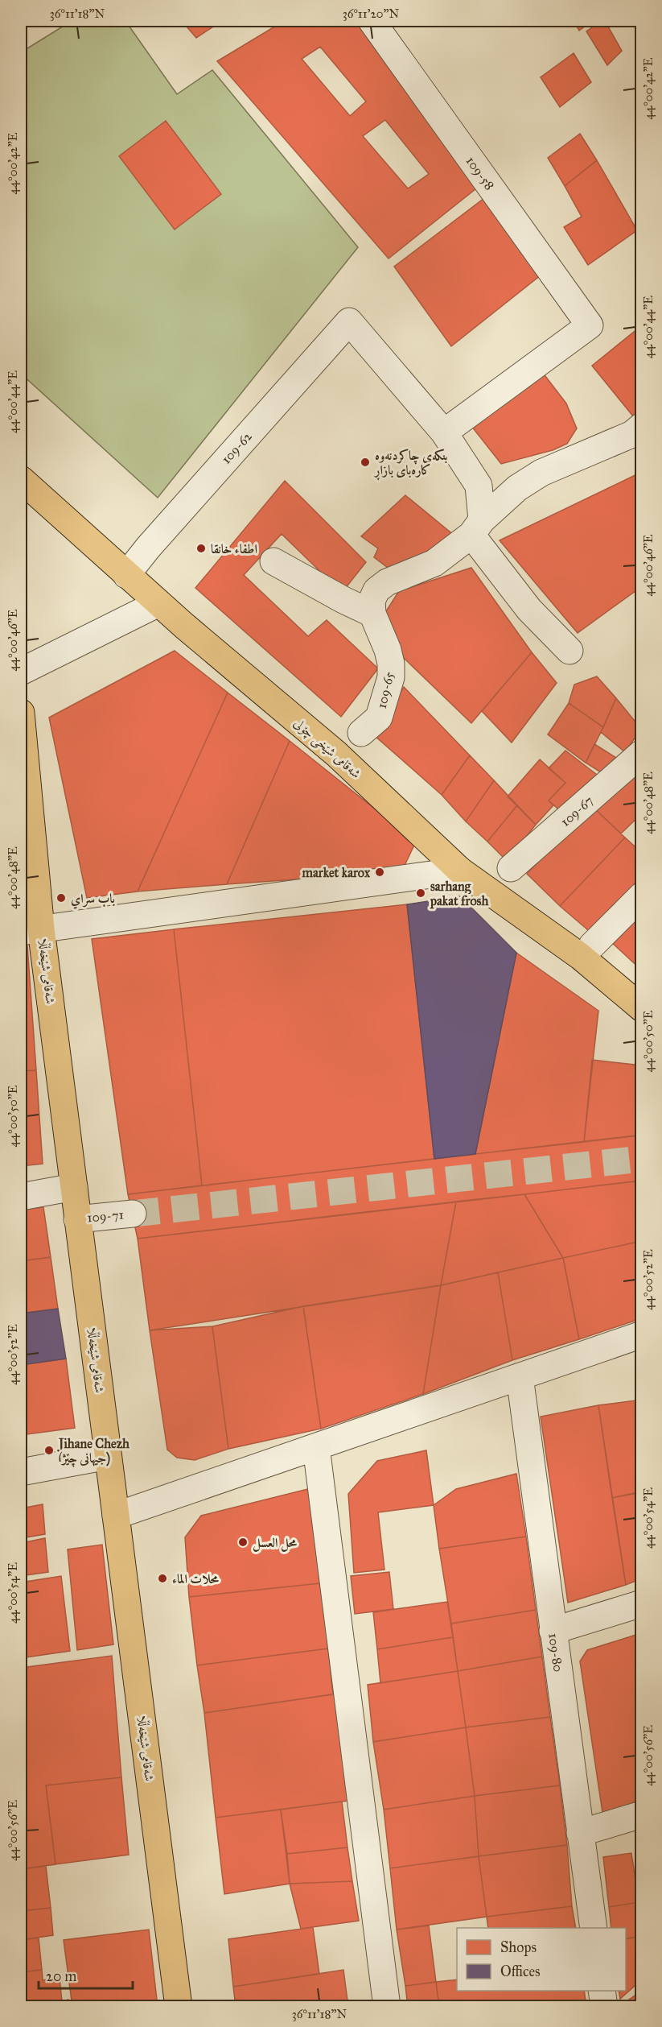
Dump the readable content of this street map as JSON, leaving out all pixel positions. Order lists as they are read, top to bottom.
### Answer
{
  "streets": {
    "main road": ["شەقامی شێخی چۆلی", "شەقامی شێخەڵڵا"],
    "street": [
      "109-58",
      "109-62",
      "109-65",
      "109-67",
      "109-71",
      "109-80"
    ]
  },
  "crossings": [
    ["109-58", "109-62"],
    ["109-62", "شەقامی شێخی چۆلی"],
    ["شەقامی شێخەڵڵا", "109-71"]
  ],
  "places": [
    "بنکەی چاکردنەوە کارەبای بازاڕ",
    "اطفاء خانقا",
    "market karox",
    "sarhang pakat frosh",
    "باب سراي",
    "Jihane Chezh (جیهانی چێژ)",
    "محل العسل",
    "محلات الماء"
  ],
  "legend": ["Shops", "Offices"],
  "scale_bar": "20 m",
  "coordinates": [
    "36°11'18\"N",
    "36°11'20\"N",
    "44°00'42\"E",
    "44°00'44\"E",
    "44°00'46\"E",
    "44°00'48\"E",
    "44°00'50\"E",
    "44°00'52\"E",
    "44°00'54\"E",
    "44°00'56\"E"
  ]
}
